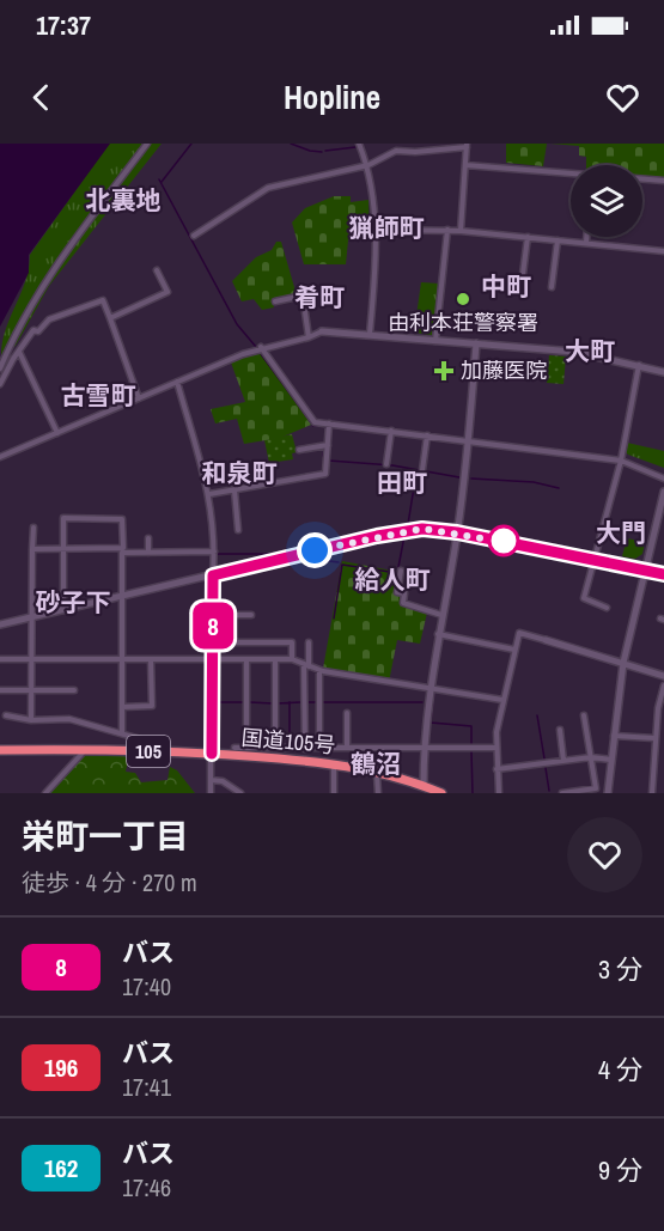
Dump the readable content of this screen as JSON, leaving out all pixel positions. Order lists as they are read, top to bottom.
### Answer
{
  "streets": {
    "highway": ["国道105号", "105"]
  },
  "districts": [
    "北裏地",
    "猟師町",
    "中町",
    "肴町",
    "大町",
    "古雪町",
    "和泉町",
    "田町",
    "大門",
    "給人町",
    "砂子下",
    "鶴沼"
  ],
  "places": {
    "other": ["由利本荘警察署"],
    "health": ["加藤医院"]
  },
  "lines": ["bus line 8"],
  "page": {
    "status": "17:37",
    "header": "Hopline",
    "on_map": "8",
    "heading": ["栄町一丁目", "徒歩 · 4 分 · 270 m"],
    "list": [
      {
        "mark": "8",
        "name": "バス",
        "note": "17:40",
        "value": "3 分"
      },
      {
        "mark": "196",
        "name": "バス",
        "note": "17:41",
        "value": "4 分"
      },
      {
        "mark": "162",
        "name": "バス",
        "note": "17:46",
        "value": "9 分"
      }
    ]
  }
}
